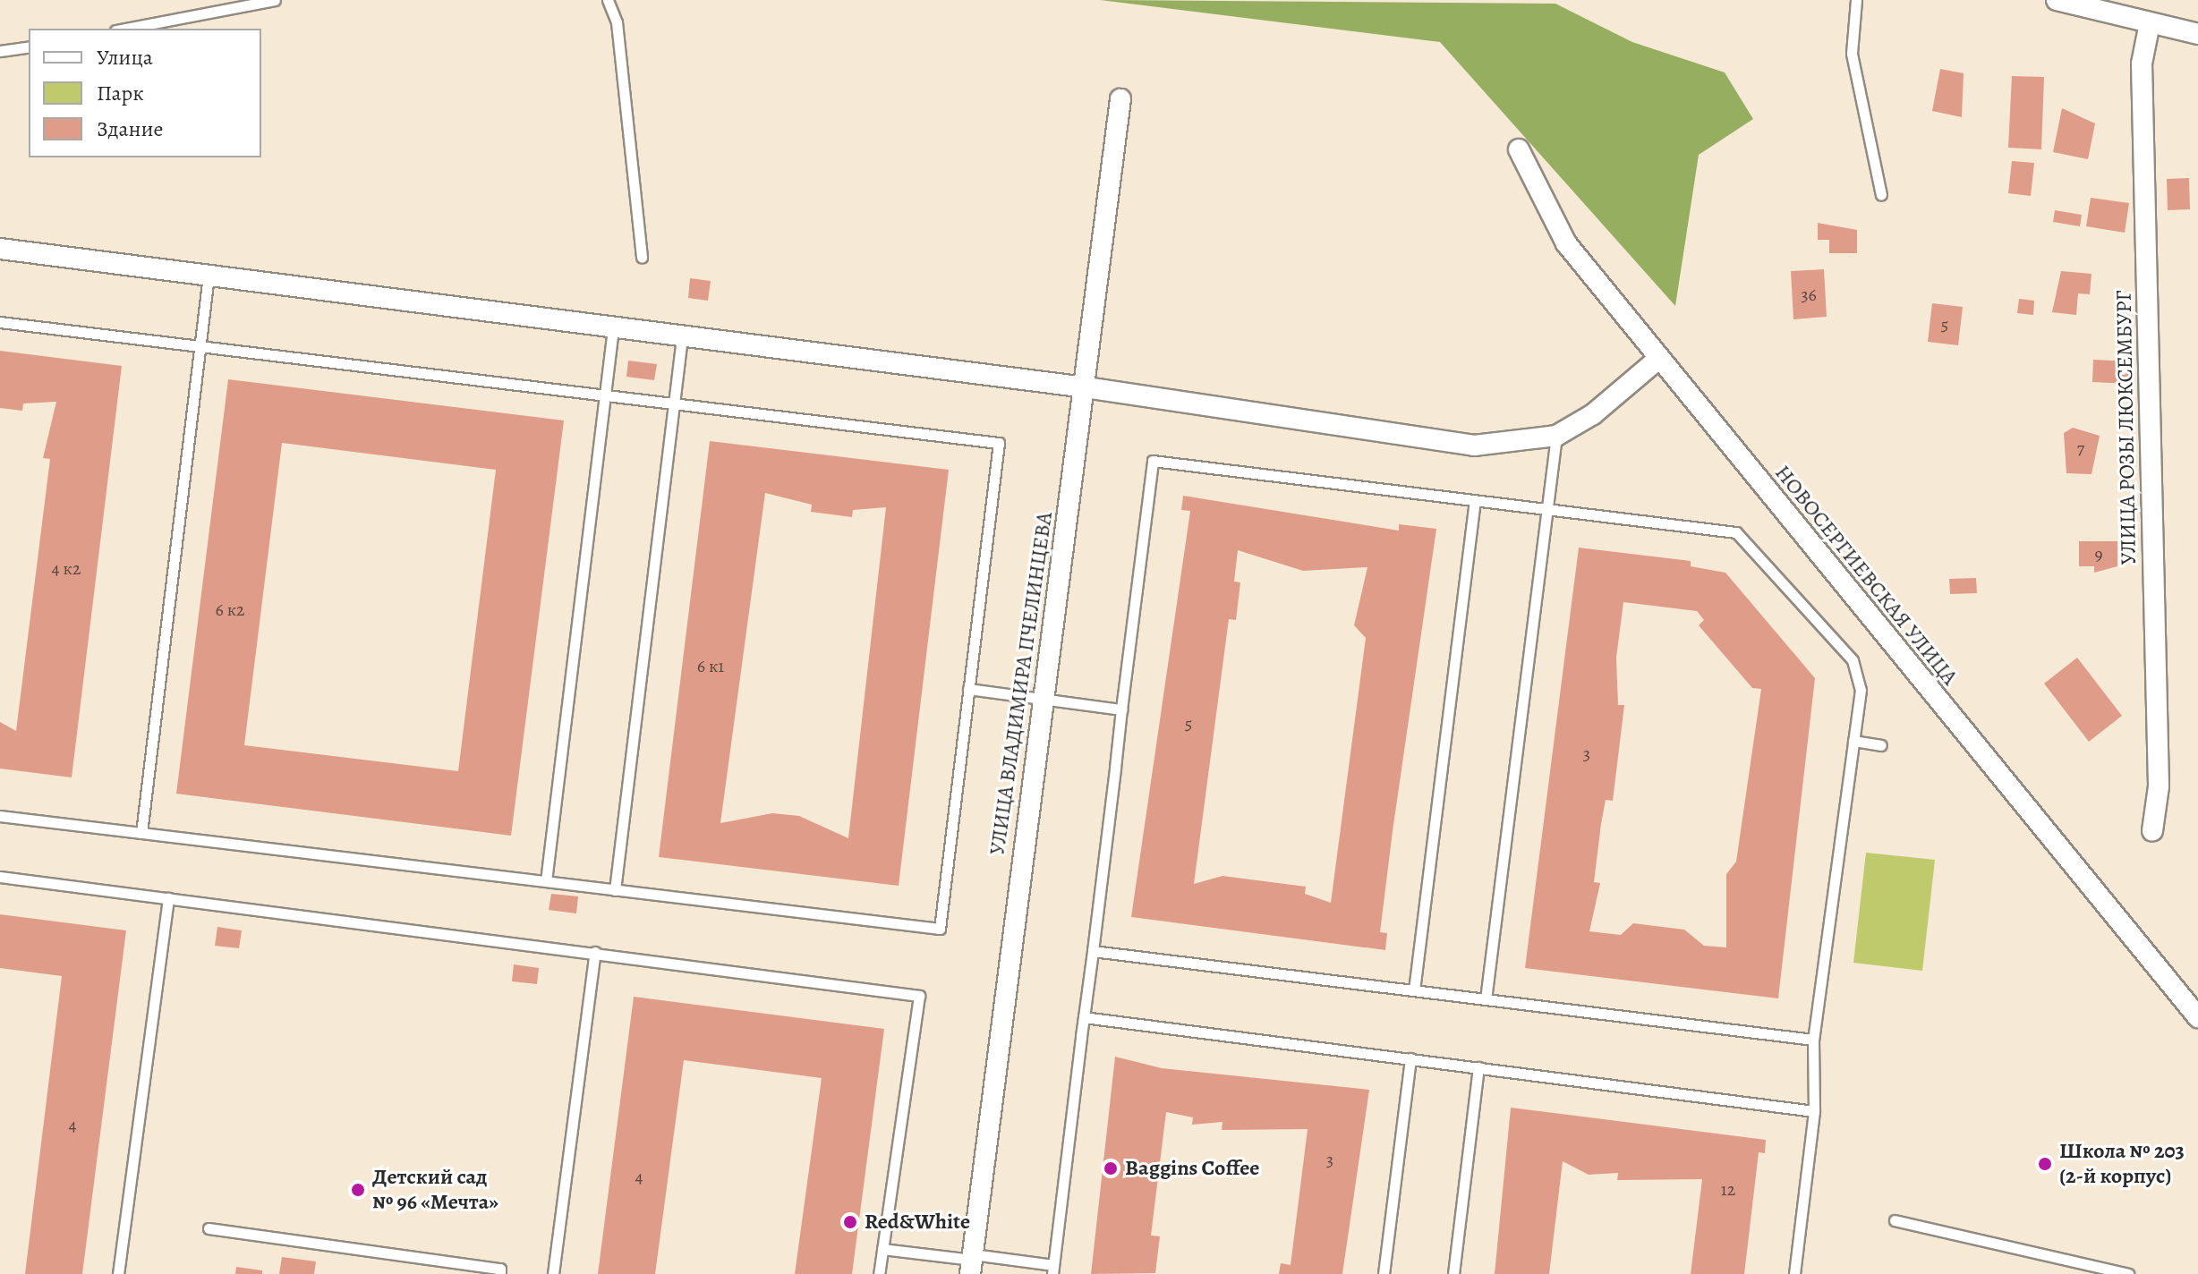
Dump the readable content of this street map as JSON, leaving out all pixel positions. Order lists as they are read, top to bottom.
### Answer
{
  "streets": {
    "street": ["УЛИЦА РОЗЫ ЛЮКСЕМБУРГ", "НОВОСЕРГИЕВСКАЯ УЛИЦА", "УЛИЦА ВЛАДИМИРА ПЧЕЛИНЦЕВА"]
  },
  "places": [
    "Школа № 203 (2-й корпус)",
    "Baggins Coffee",
    "Детский сад № 96 «Мечта»",
    "Red&White"
  ],
  "house_numbers": [
    "36",
    "5",
    "7",
    "9",
    "4 к2",
    "6 к2",
    "6 к1",
    "5",
    "3",
    "4",
    "3",
    "4",
    "12"
  ],
  "legend": ["Улица", "Парк", "Здание"]
}
